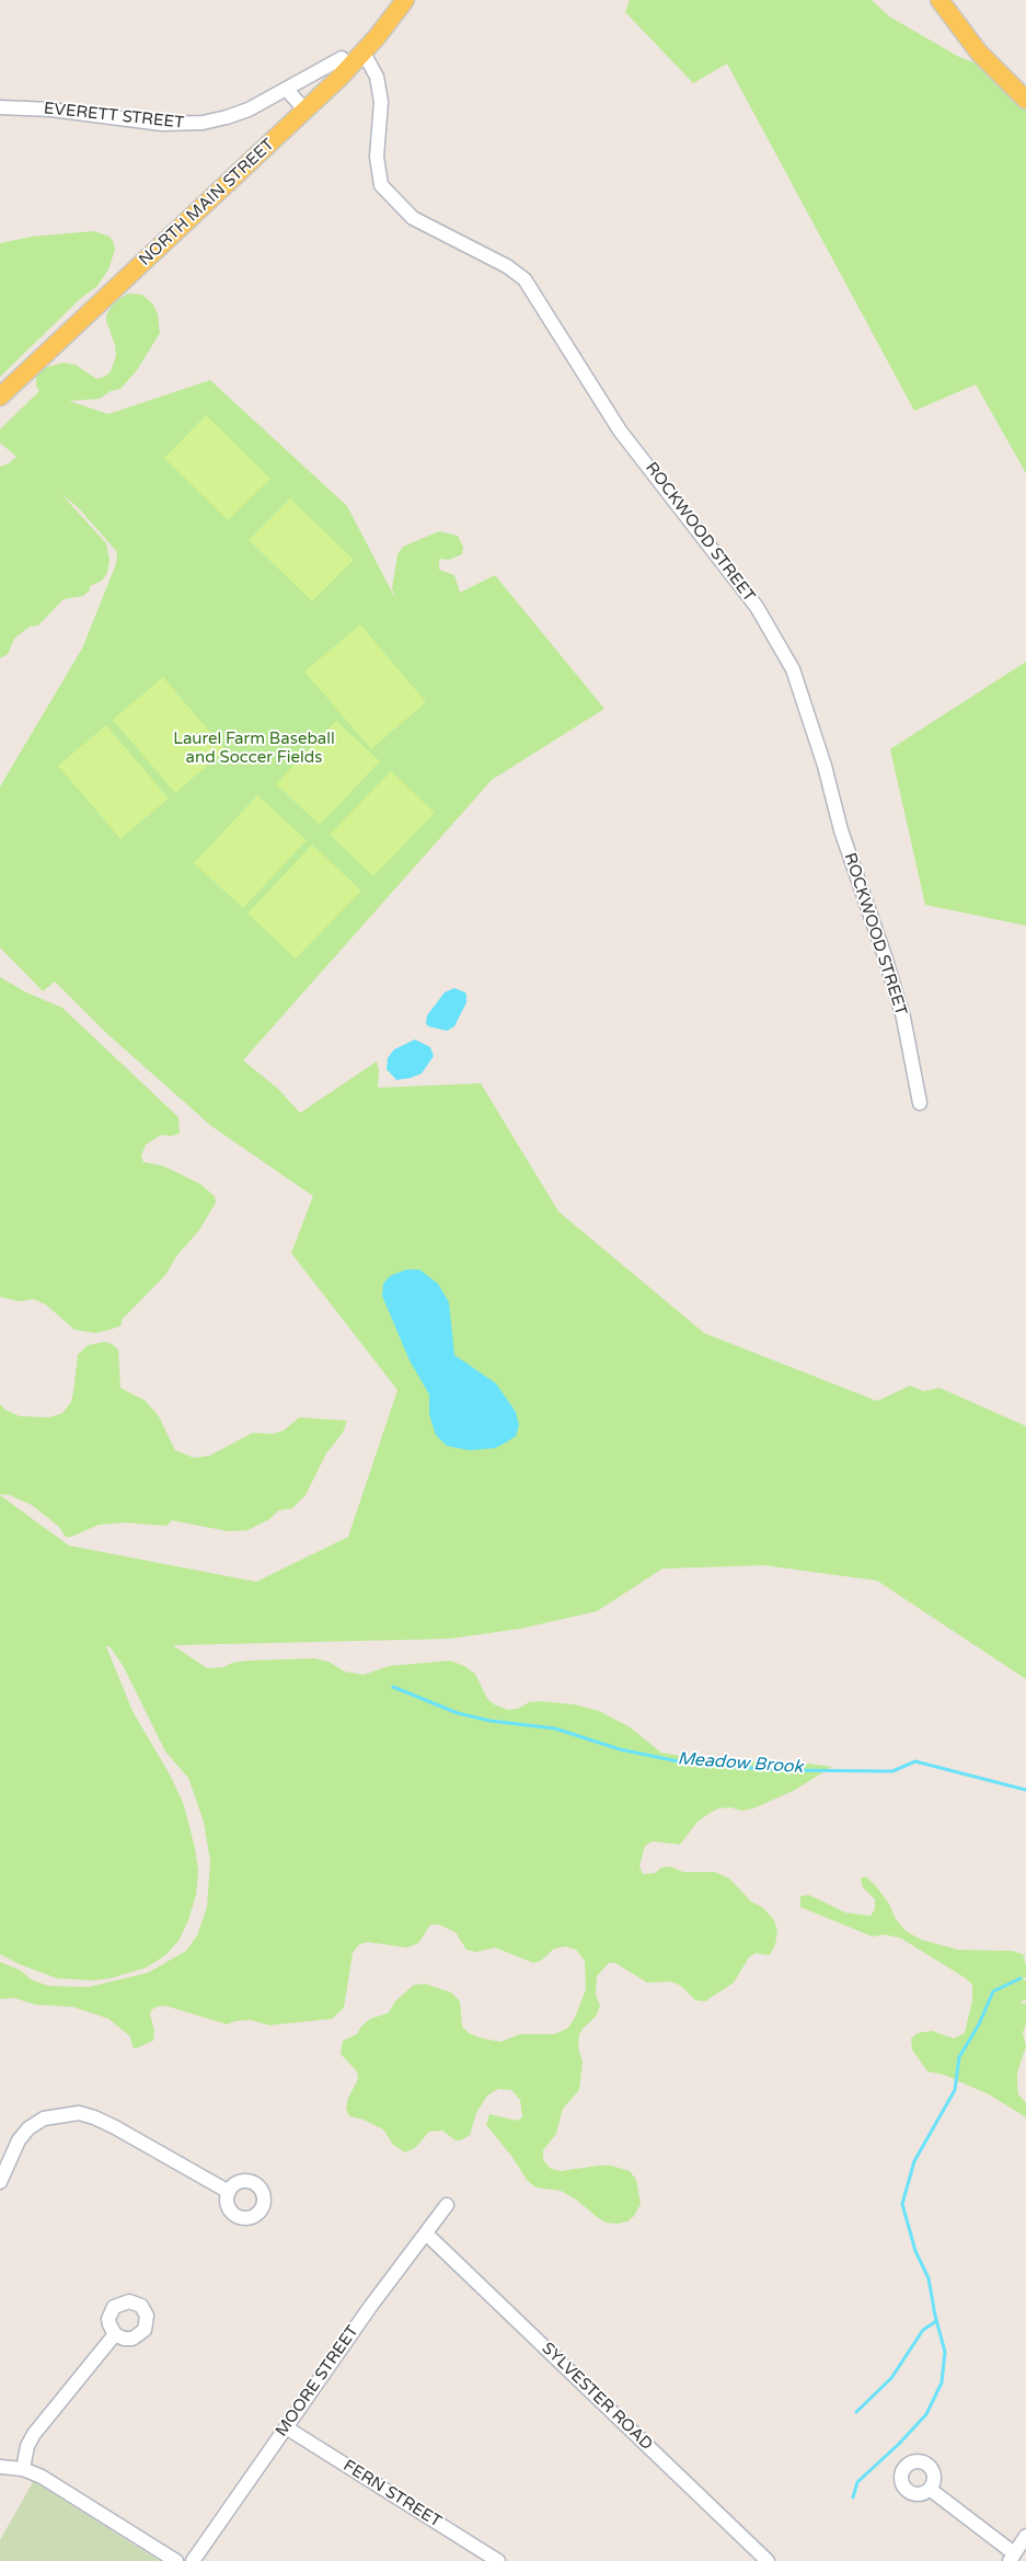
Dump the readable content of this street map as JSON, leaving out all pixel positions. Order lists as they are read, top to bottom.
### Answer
{
  "streets": {
    "main road": ["NORTH MAIN STREET"],
    "street": [
      "EVERETT STREET",
      "ROCKWOOD STREET",
      "MOORE STREET",
      "SYLVESTER ROAD",
      "FERN STREET"
    ]
  },
  "crossings": [
    ["NORTH MAIN STREET", "ROCKWOOD STREET"],
    ["MOORE STREET", "SYLVESTER ROAD"],
    ["MOORE STREET", "FERN STREET"]
  ],
  "water": ["Meadow Brook"],
  "parks": ["Laurel Farm Baseball and Soccer Fields"]
}
